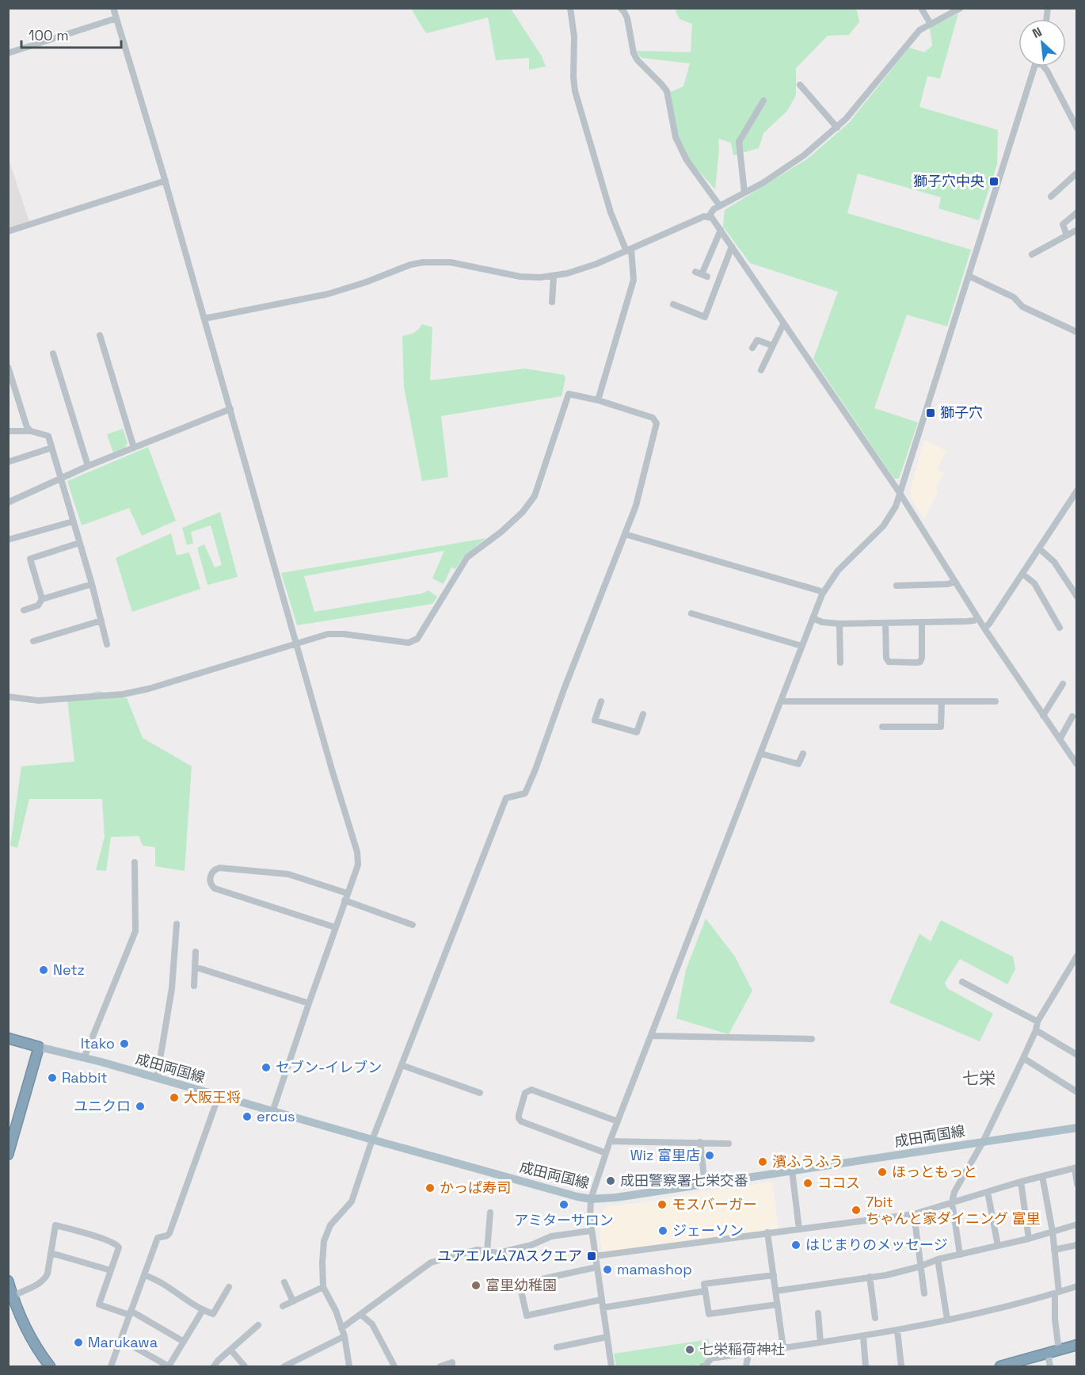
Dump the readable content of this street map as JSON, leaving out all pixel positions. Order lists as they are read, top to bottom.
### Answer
{
  "streets": {
    "main road": ["成田両国線"]
  },
  "districts": ["七栄"],
  "places": {
    "transit": ["獅子穴中央", "獅子穴", "ユアエルム7Aスクエア"],
    "other": [
      "Netz",
      "Itako",
      "セブン-イレブン",
      "Rabbit",
      "大阪王将",
      "ユニクロ",
      "ercus",
      "Wiz 富里店",
      "濱ふうふう",
      "ほっともっと",
      "成田警察署七栄交番",
      "ココス",
      "かっぱ寿司",
      "アミターサロン",
      "モスバーガー",
      "7bit ちゃんと家ダイニング 富里",
      "ジェーソン",
      "はじまりのメッセージ",
      "mamashop",
      "富里幼稚園",
      "Marukawa",
      "七栄稲荷神社"
    ]
  },
  "scale_bar": "100 m",
  "north": "top left"
}
